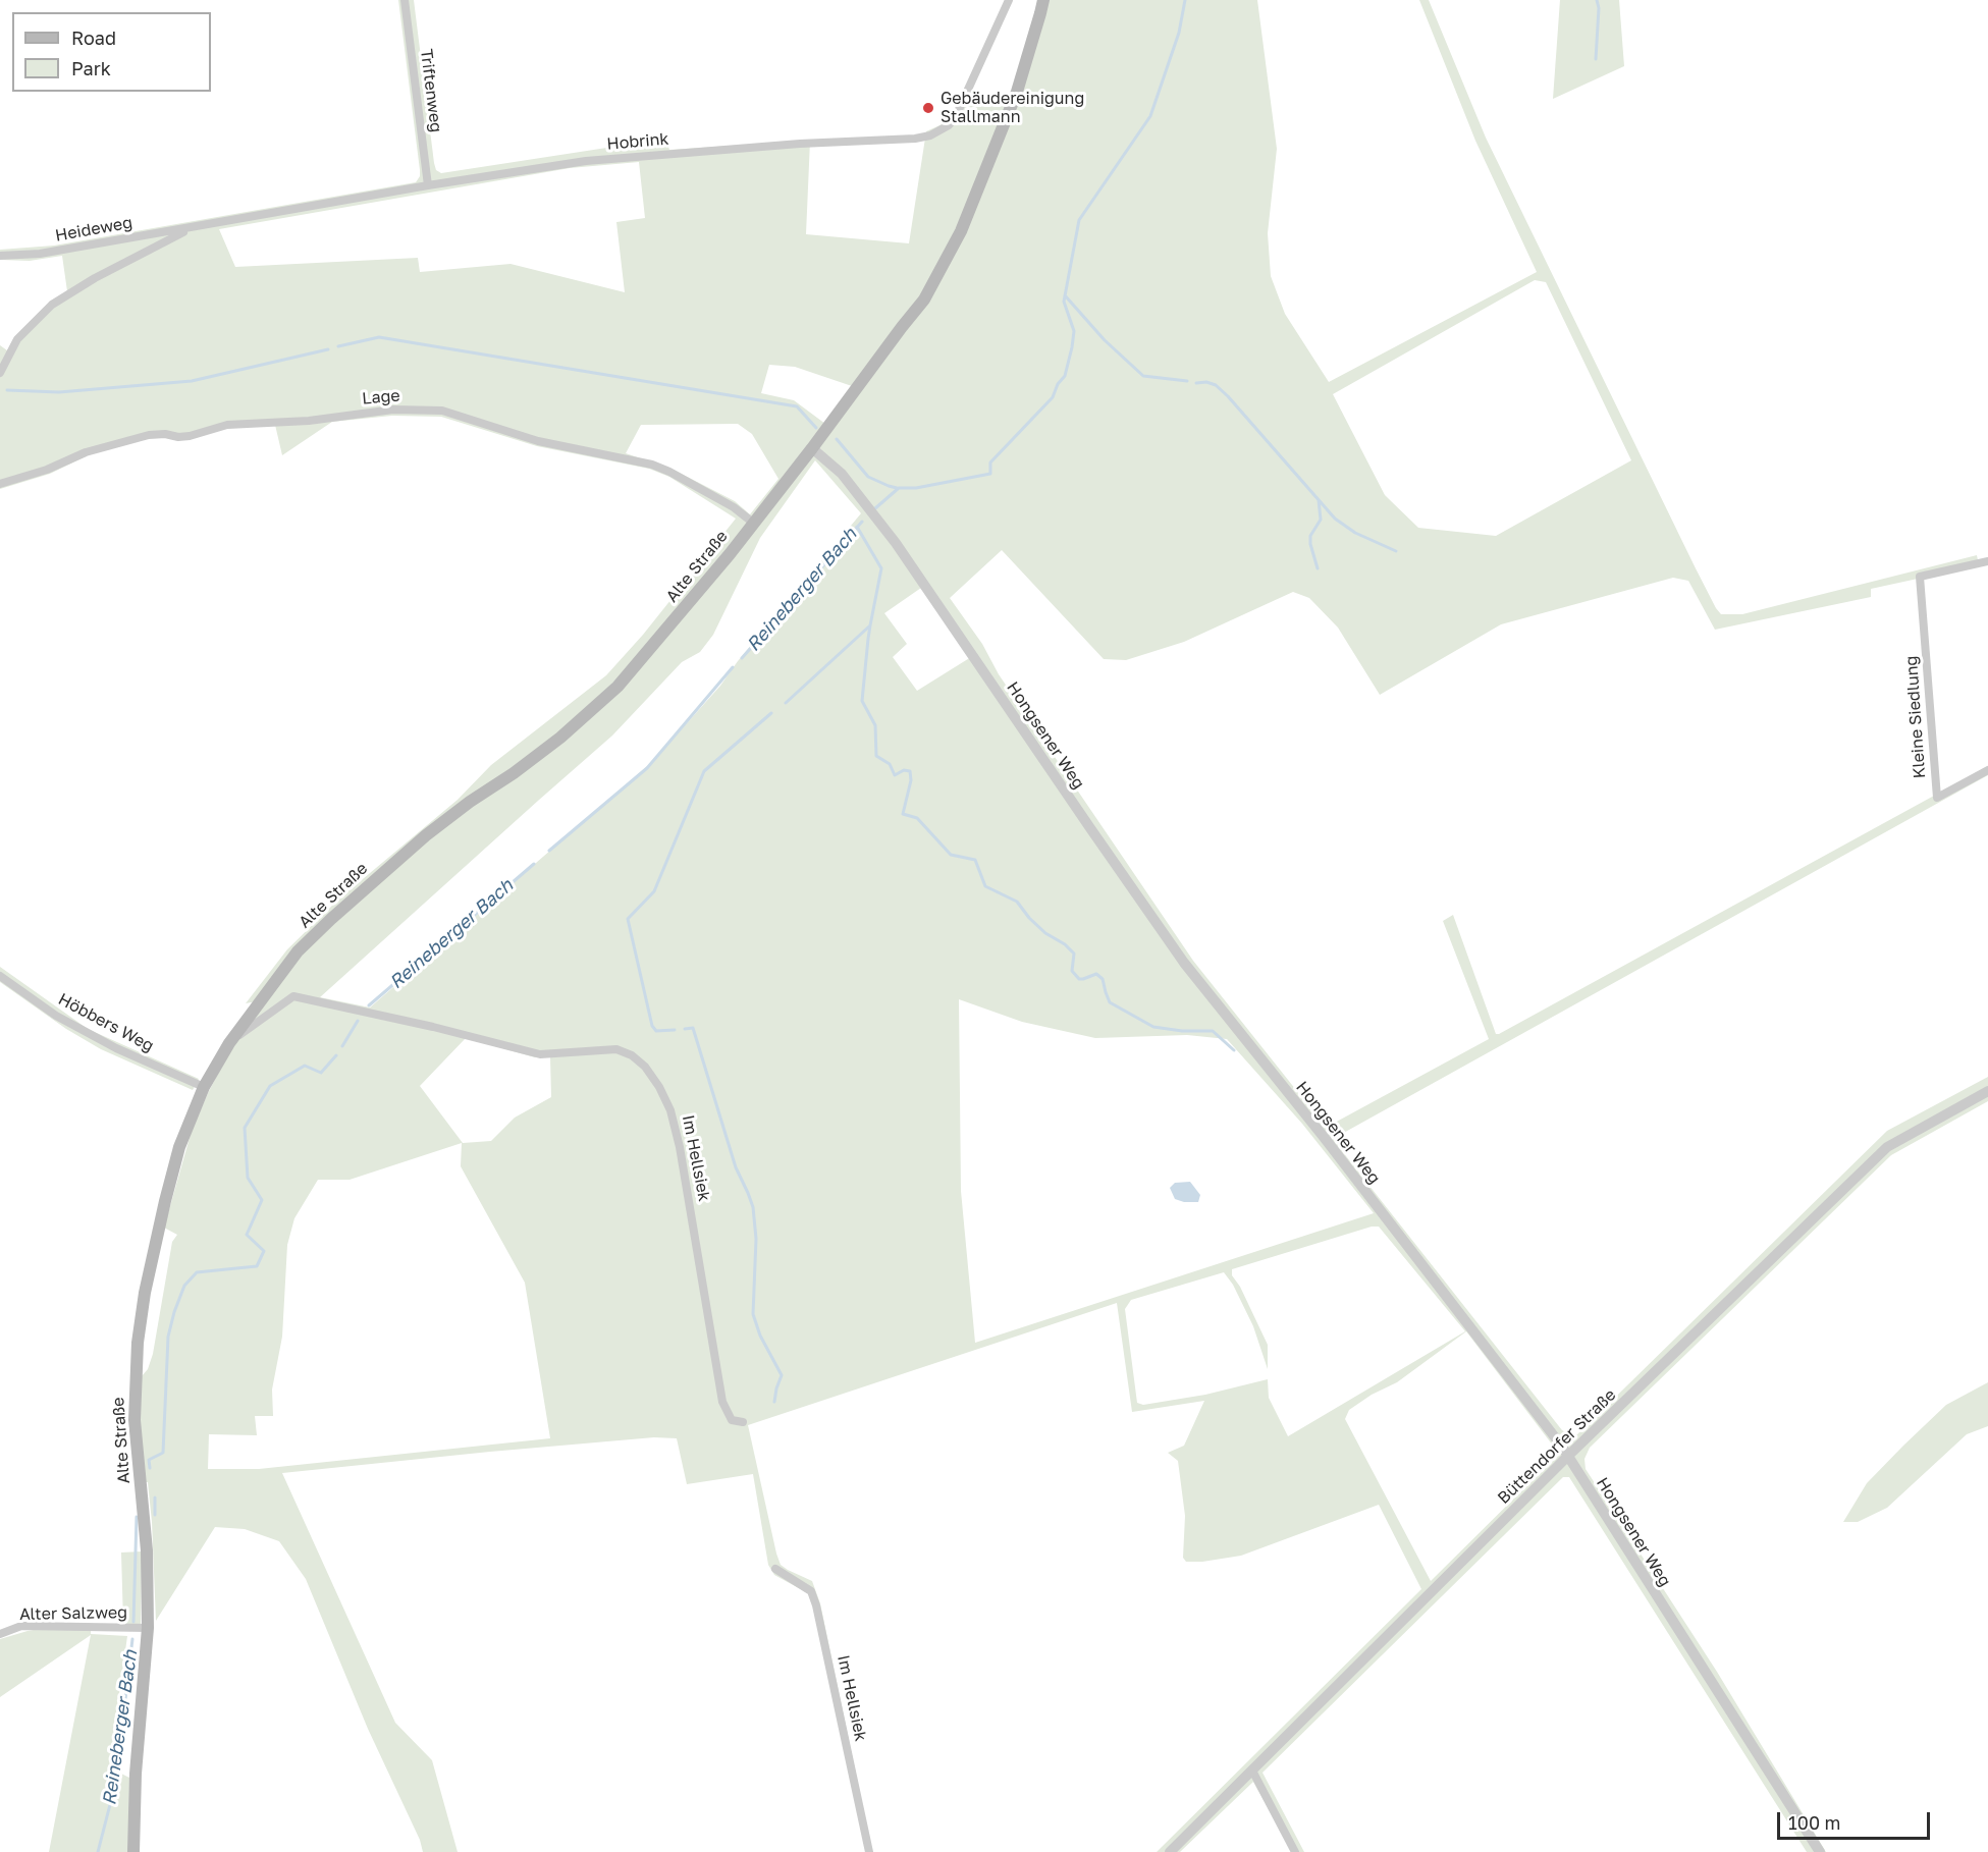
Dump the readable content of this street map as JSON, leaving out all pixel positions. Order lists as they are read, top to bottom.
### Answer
{
  "streets": {
    "main road": ["Alte Straße"],
    "street": [
      "Triftenweg",
      "Hobrink",
      "Heideweg",
      "Lage",
      "Kleine Siedlung",
      "Hongsener Weg",
      "Höbbers Weg",
      "Im Hellsiek",
      "Büttendorfer Straße",
      "Alter Salzweg"
    ]
  },
  "crossings": [
    ["Triftenweg", "Hobrink"],
    ["Hobrink", "Heideweg"],
    ["Lage", "Alte Straße"],
    ["Alte Straße", "Hongsener Weg"],
    ["Alte Straße", "Höbbers Weg"],
    ["Alte Straße", "Im Hellsiek"],
    ["Alte Straße", "Alter Salzweg"],
    ["Hongsener Weg", "Büttendorfer Straße"]
  ],
  "water": ["Reineberger Bach"],
  "places": ["Gebäudereinigung Stallmann"],
  "legend": ["Road", "Park"],
  "scale_bar": "100 m"
}
